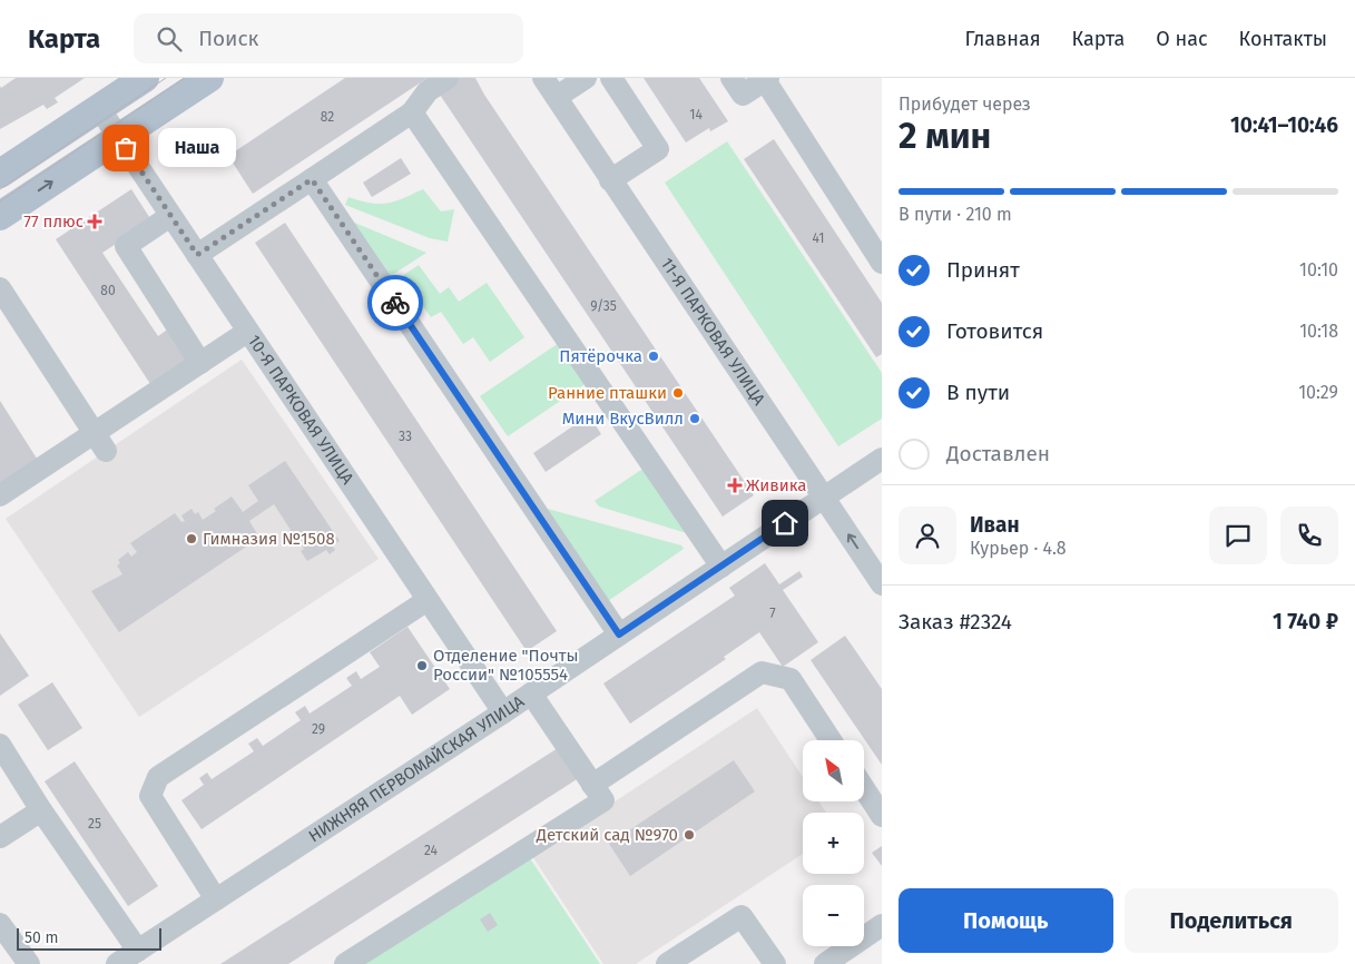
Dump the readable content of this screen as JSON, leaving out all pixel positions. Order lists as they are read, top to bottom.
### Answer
{
  "streets": {
    "street": ["11-Я ПАРКОВАЯ УЛИЦА", "10-Я ПАРКОВАЯ УЛИЦА", "НИЖНЯЯ ПЕРВОМАЙСКАЯ УЛИЦА"]
  },
  "crossings": [
    ["11-Я ПАРКОВАЯ УЛИЦА", "НИЖНЯЯ ПЕРВОМАЙСКАЯ УЛИЦА"],
    ["10-Я ПАРКОВАЯ УЛИЦА", "НИЖНЯЯ ПЕРВОМАЙСКАЯ УЛИЦА"]
  ],
  "places": {
    "other": [
      "Наша",
      "Пятёрочка",
      "Ранние пташки",
      "Мини ВкусВилл",
      "Гимназия №1508",
      "Отделение \"Почты России\" №105554",
      "Детский сад №970"
    ],
    "health": ["77 плюс", "Живика"]
  },
  "house_numbers": [
    "14",
    "82",
    "41",
    "80",
    "9/35",
    "33",
    "7",
    "29",
    "25",
    "24"
  ],
  "scale_bar": "50 m",
  "north": "top left",
  "page": {
    "header": "Карта",
    "search": "Поиск",
    "nav": [
      "Главная",
      "Карта",
      "О нас",
      "Контакты"
    ],
    "heading": ["2 мин", "Прибудет через", "10:41–10:46"],
    "panel": [
      "Иван",
      "Курьер · 4.8",
      "Заказ #2324",
      "1 740 ₽"
    ],
    "bubble": "Наша",
    "bar": "В пути · 210 m",
    "list": [
      ["Принят", "10:10"],
      ["Готовится", "10:18"],
      ["В пути", "10:29"],
      "Доставлен"
    ],
    "map_buttons": ["+", "−"],
    "buttons": ["Помощь", "Поделиться"],
    "scale": "50 m"
  }
}
